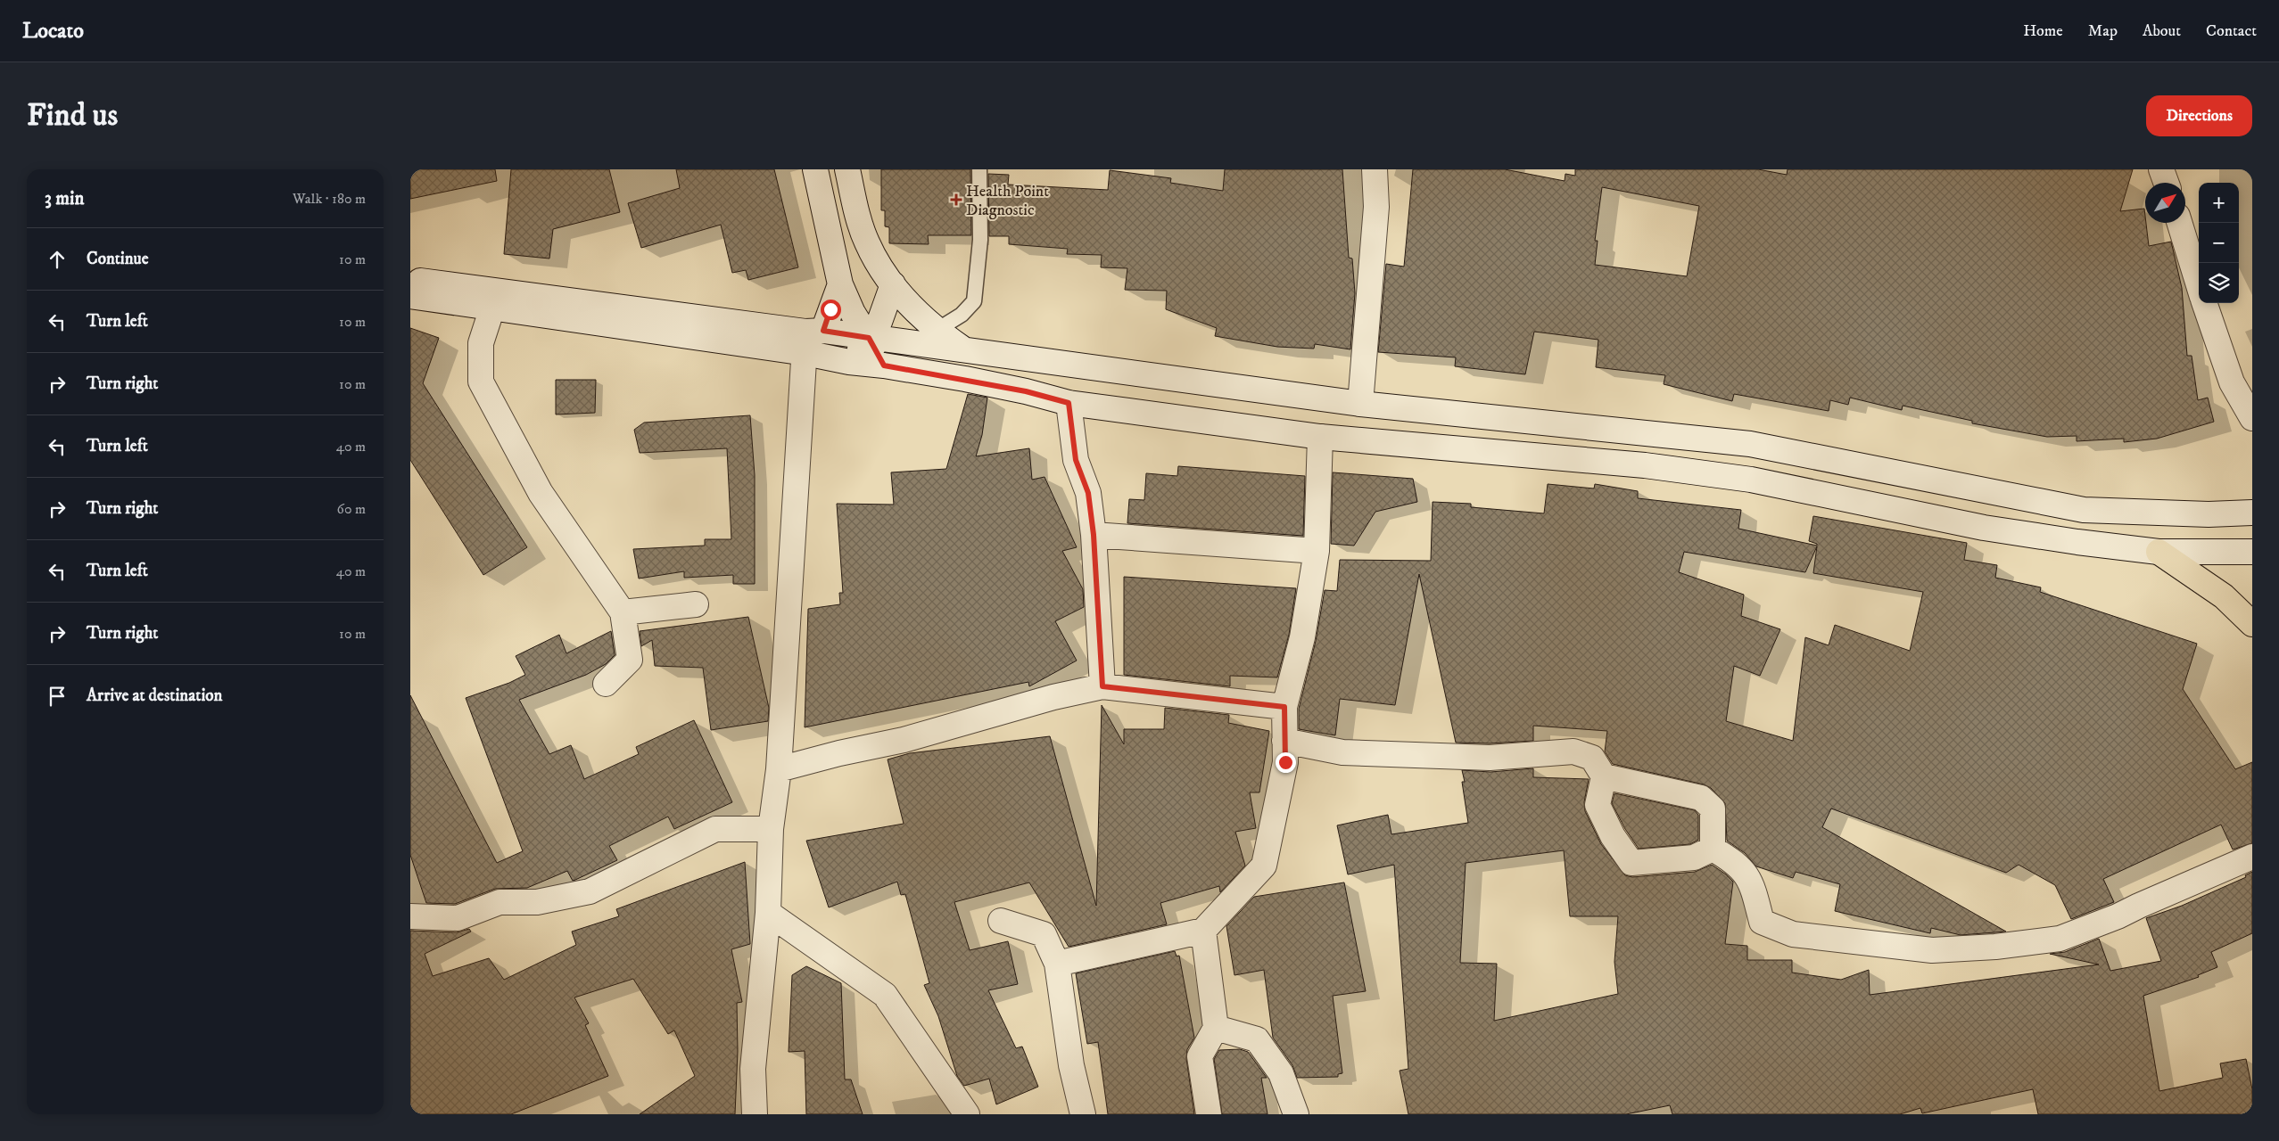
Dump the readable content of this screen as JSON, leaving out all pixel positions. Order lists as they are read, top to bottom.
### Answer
{
  "places": {
    "health": ["Health Point Diagnostic"]
  },
  "north": "top right",
  "page": {
    "header": "Locato",
    "nav": [
      "Home",
      "Map",
      "About",
      "Contact"
    ],
    "buttons": "Directions",
    "title": "Find us",
    "heading": ["3 min", "Walk · 180 m"],
    "map_buttons": ["+", "−"],
    "list": [
      ["Continue", "10 m"],
      ["Turn left", "10 m"],
      ["Turn right", "10 m"],
      ["Turn left", "40 m"],
      ["Turn right", "60 m"],
      ["Turn left", "40 m"],
      ["Turn right", "10 m"],
      "Arrive at destination"
    ]
  }
}
